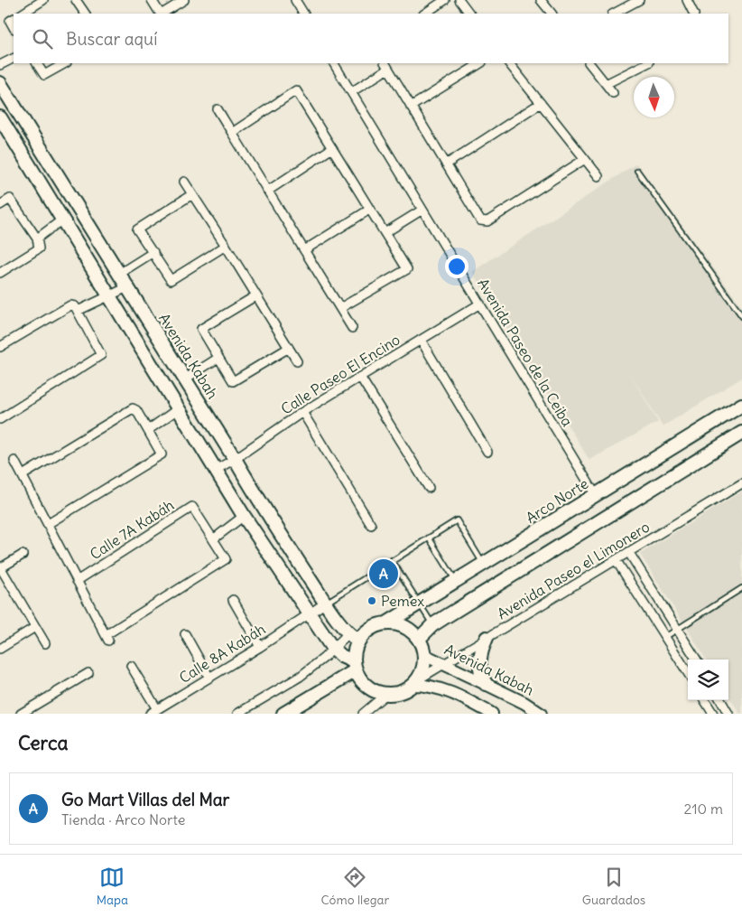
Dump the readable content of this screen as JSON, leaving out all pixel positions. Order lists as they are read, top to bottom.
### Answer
{
  "streets": {
    "main road": ["Avenida Kabah", "Arco Norte"],
    "street": [
      "Avenida Paseo de la Ceiba",
      "Calle Paseo El Encino",
      "Calle 7A Kabáh",
      "Avenida Paseo el Limonero",
      "Calle 8A Kabáh"
    ]
  },
  "crossings": [
    ["Avenida Paseo de la Ceiba", "Calle Paseo El Encino"],
    ["Avenida Paseo de la Ceiba", "Arco Norte"],
    ["Avenida Kabah", "Calle Paseo El Encino"],
    ["Avenida Kabah", "Arco Norte"],
    ["Avenida Kabah", "Avenida Paseo el Limonero"],
    ["Avenida Kabah", "Calle 8A Kabáh"],
    ["Arco Norte", "Avenida Paseo el Limonero"]
  ],
  "places": ["Pemex"],
  "north": "bottom",
  "page": {
    "search": "Buscar aquí",
    "pins": "A",
    "heading": "Cerca",
    "list": [
      {
        "mark": "A",
        "name": "Go Mart Villas del Mar",
        "note": "Tienda · Arco Norte",
        "value": "210 m"
      }
    ],
    "nav": ["Mapa", "Cómo llegar", "Guardados"]
  }
}
